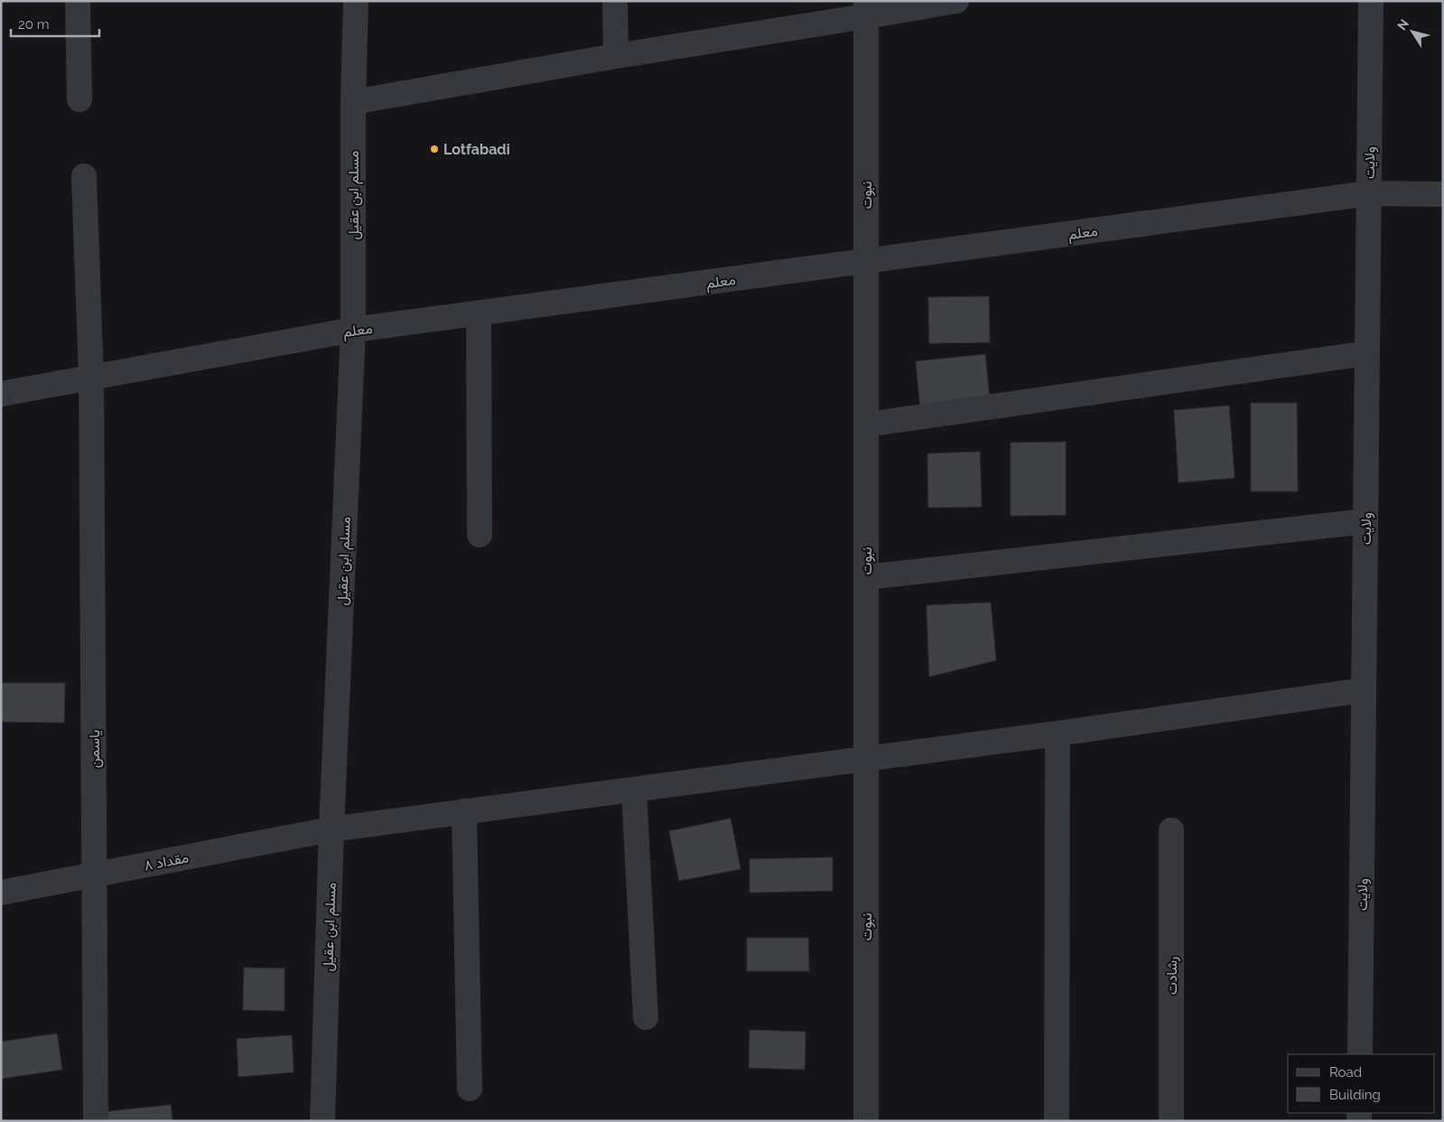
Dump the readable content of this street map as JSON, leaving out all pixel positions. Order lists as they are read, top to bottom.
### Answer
{
  "streets": {
    "street": [
      "ولایت",
      "مسلم ابن عقیل",
      "نبوت",
      "معلم",
      "یاسمن",
      "مقداد ۸",
      "رشادت"
    ]
  },
  "crossings": [
    ["ولایت", "معلم"],
    ["ولایت", "مقداد ۸"],
    ["مسلم ابن عقیل", "معلم"],
    ["مسلم ابن عقیل", "مقداد ۸"],
    ["نبوت", "معلم"],
    ["نبوت", "مقداد ۸"],
    ["معلم", "یاسمن"],
    ["یاسمن", "مقداد ۸"]
  ],
  "places": ["Lotfabadi"],
  "legend": ["Road", "Building"],
  "scale_bar": "20 m",
  "north": "top left"
}
